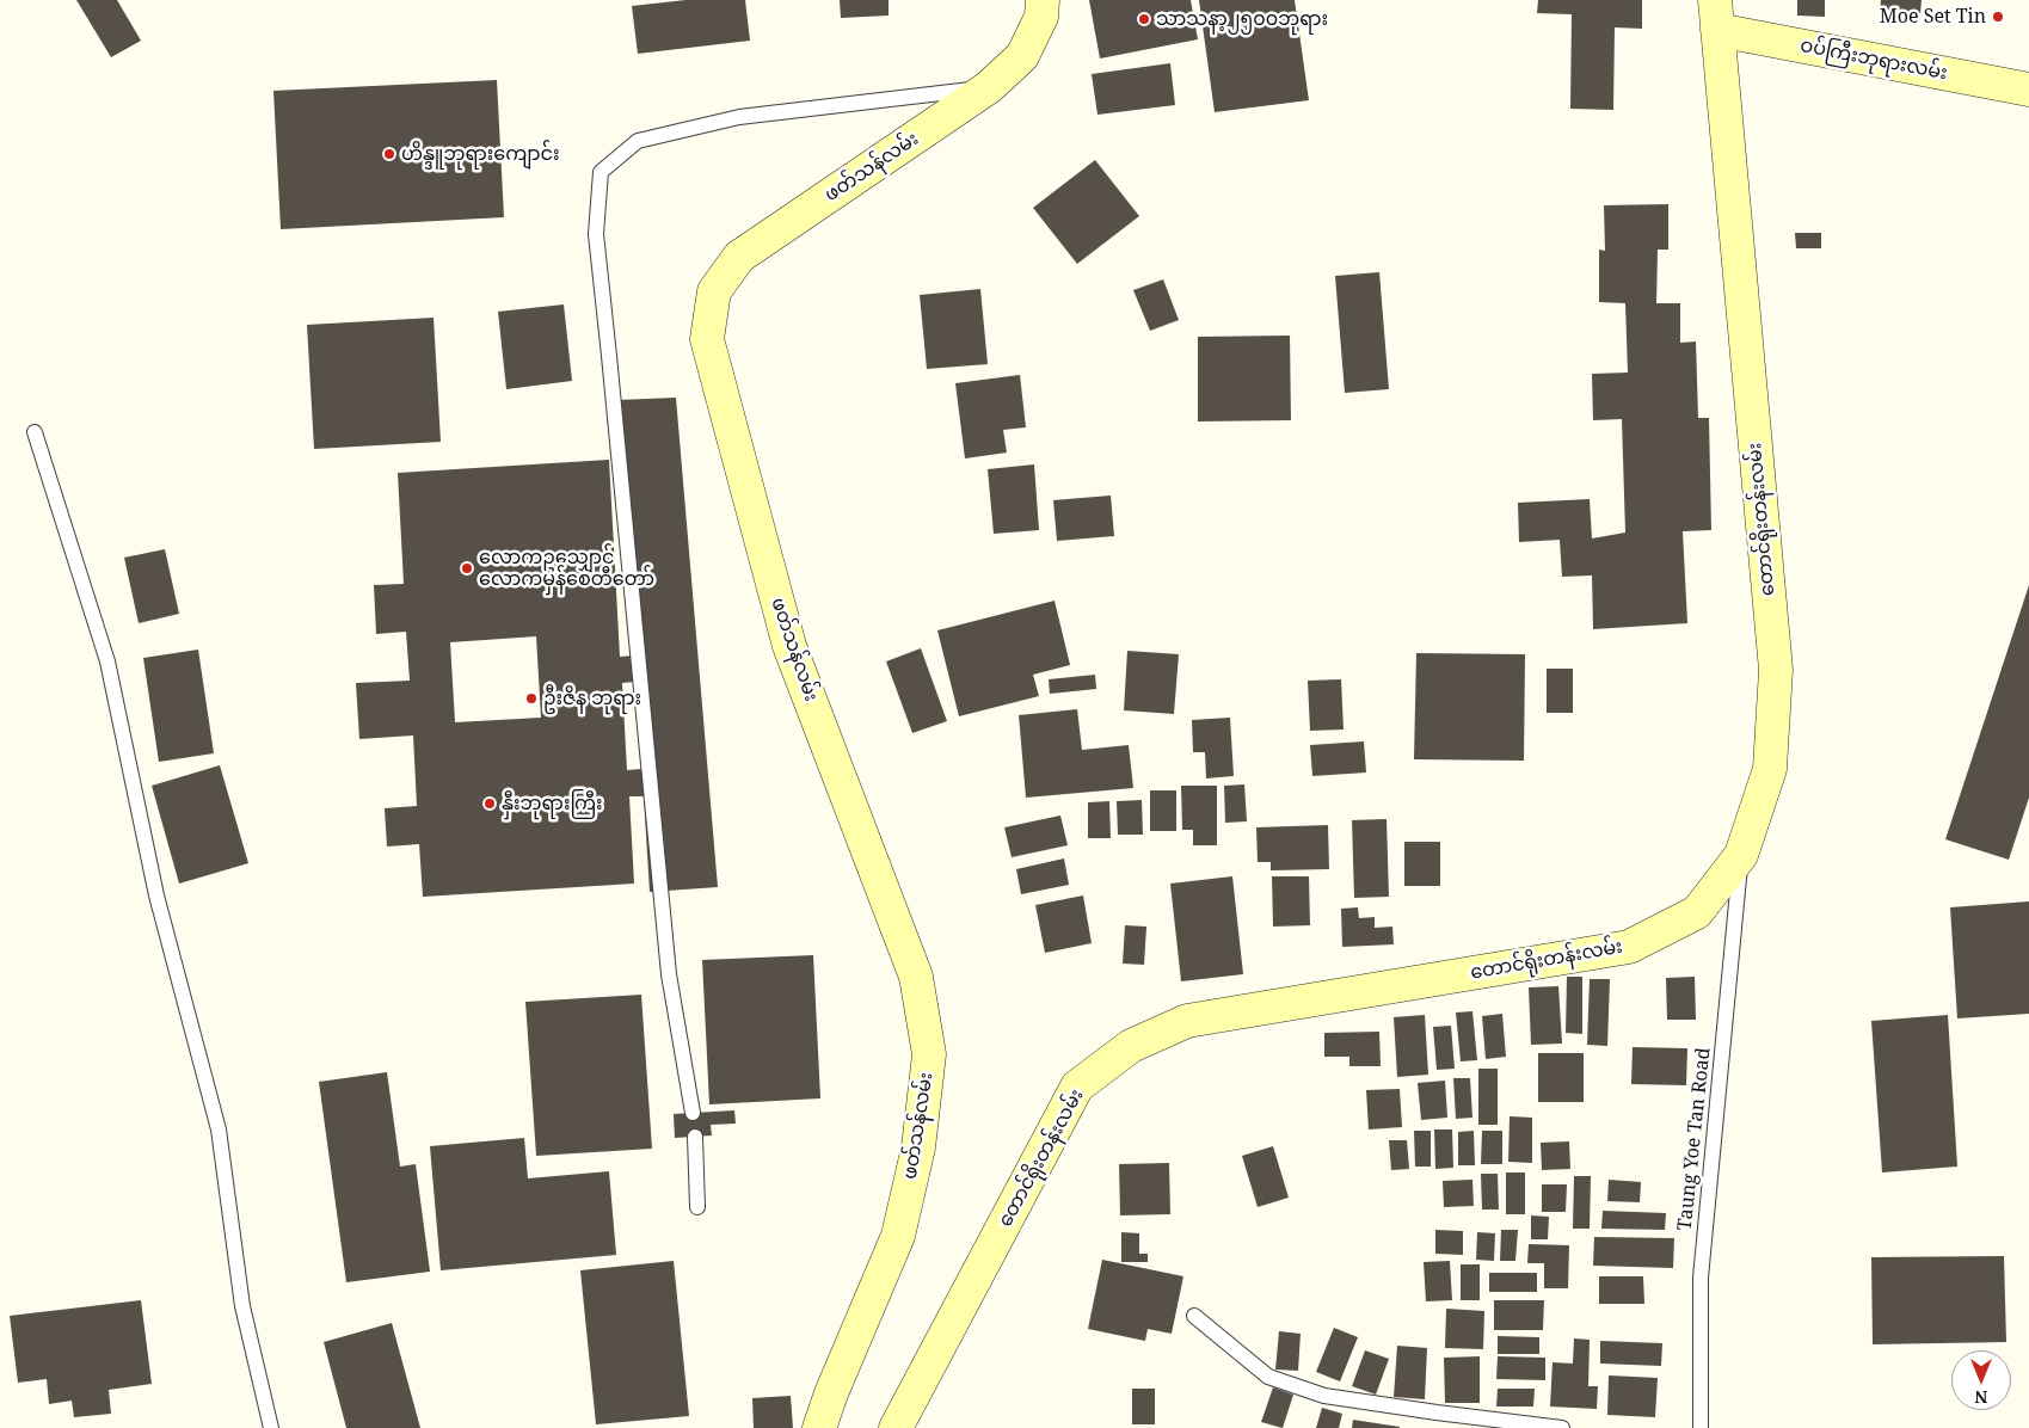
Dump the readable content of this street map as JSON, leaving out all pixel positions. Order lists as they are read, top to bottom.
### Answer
{
  "streets": {
    "street": ["ဝပ်ကြီးဘုရားလမ်း", "ဖတ်သန်လမ်း", "တောင်ရိုးတန်းလမ်း"],
    "lane": ["Taung Yoe Tan Road"]
  },
  "crossings": [
    ["ဝပ်ကြီးဘုရားလမ်း", "တောင်ရိုးတန်းလမ်း"],
    ["တောင်ရိုးတန်းလမ်း", "Taung Yoe Tan Road"]
  ],
  "places": [
    "Moe Set Tin",
    "သာသနာ့၂၅၀၀ဘုရား",
    "ဟိန္ဒူဘုရားကျောင်း",
    "လောကဥသျှောင် လောကမှန်စေတီတော်",
    "ဦးဇိန ဘုရား",
    "နှီးဘုရားကြီး"
  ],
  "north": "bottom"
}
